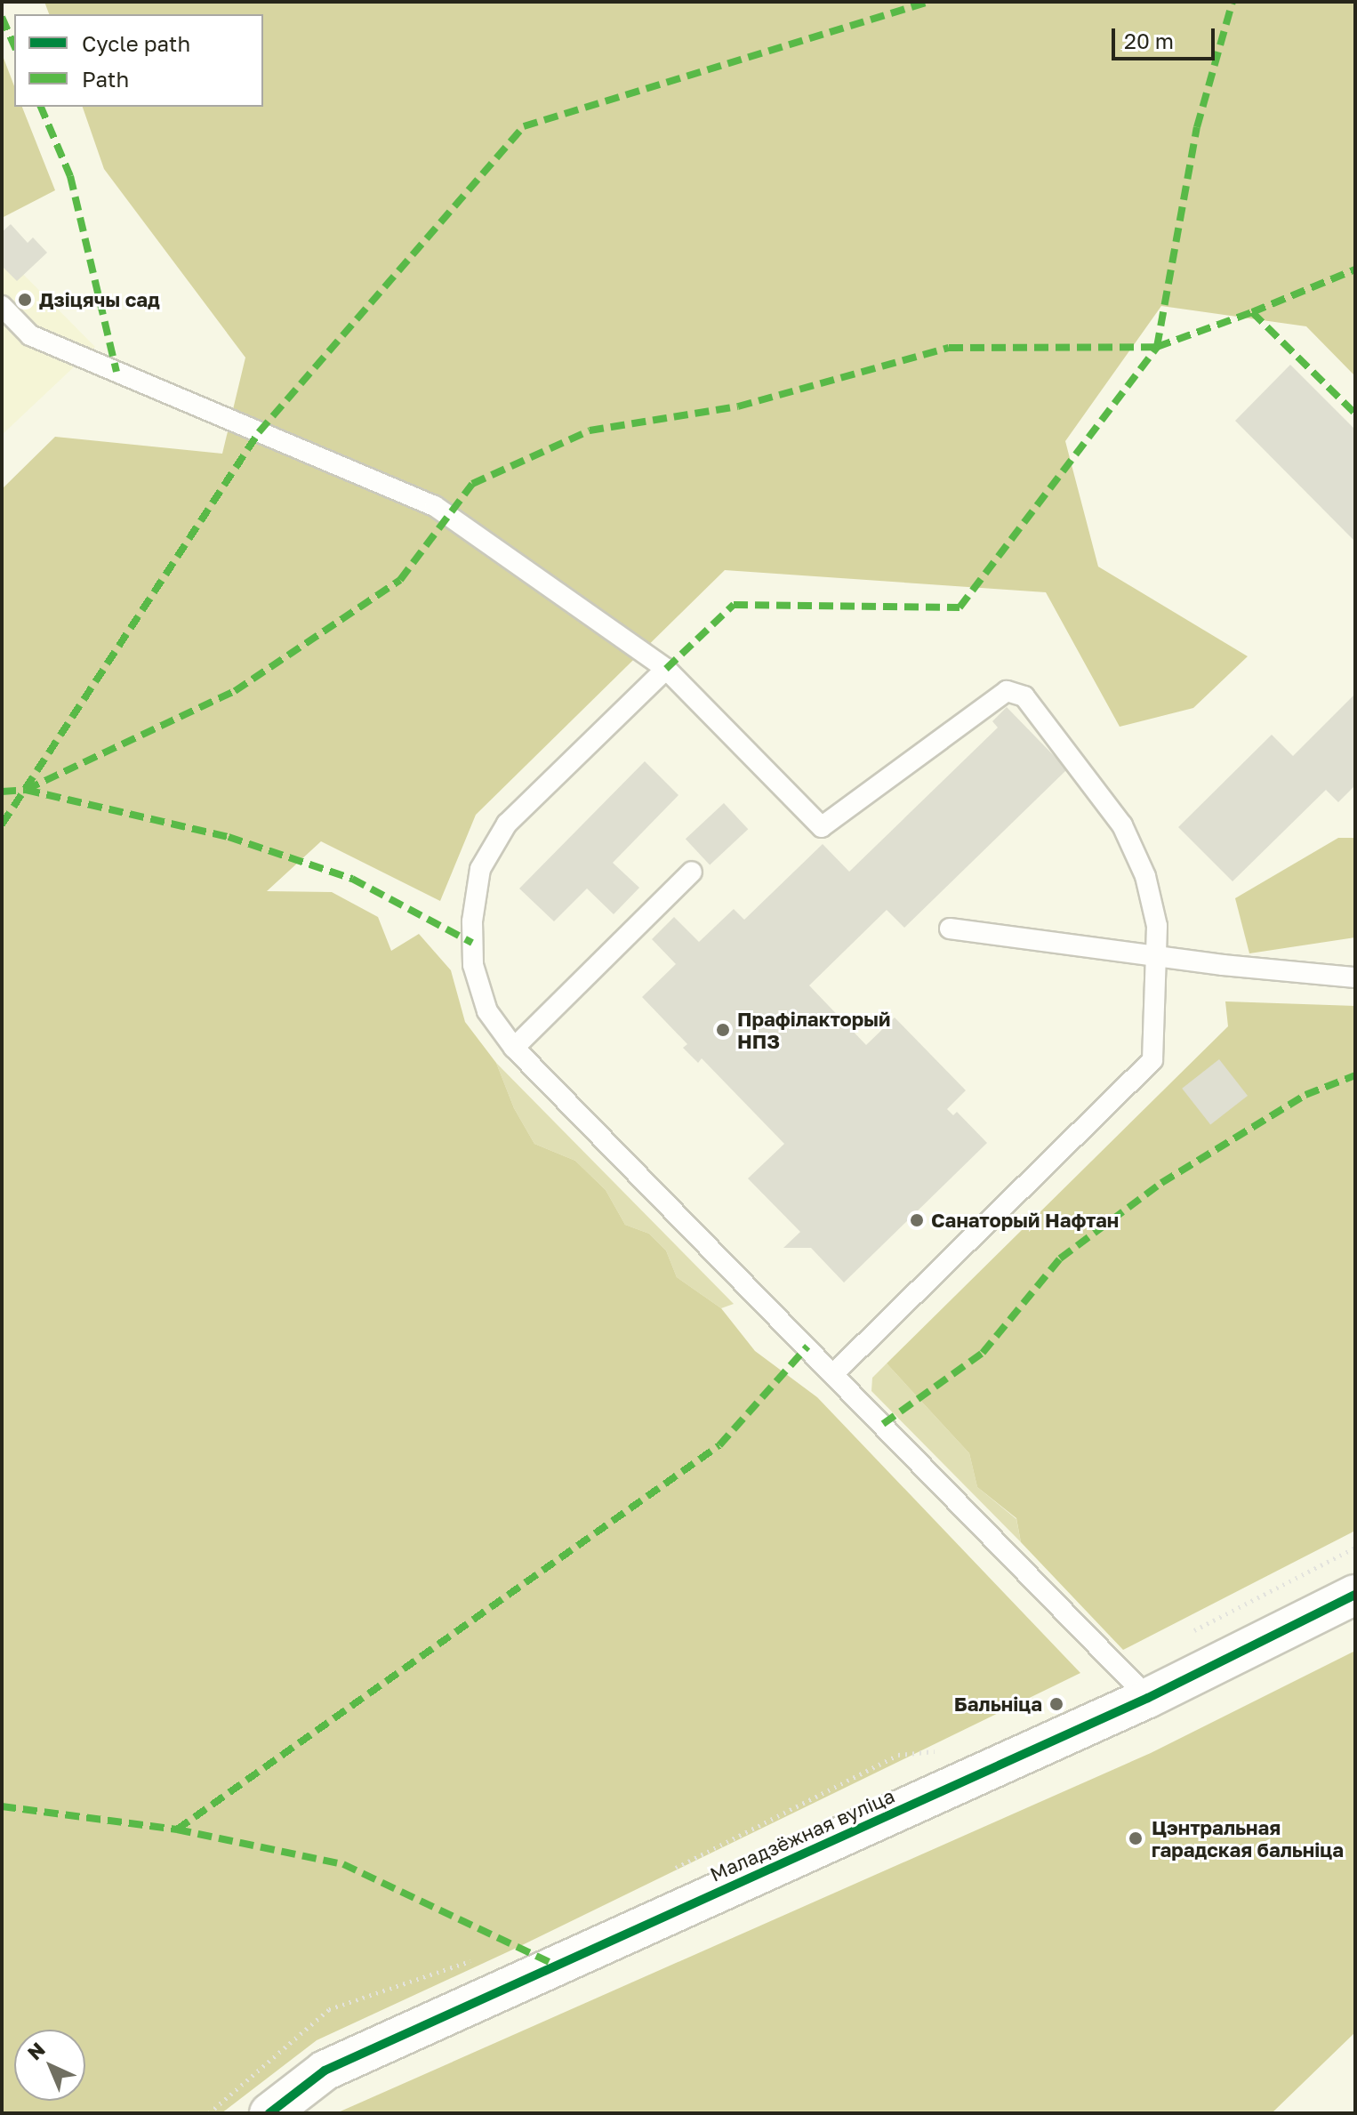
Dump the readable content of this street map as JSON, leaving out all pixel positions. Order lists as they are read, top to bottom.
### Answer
{
  "streets": {
    "street": ["Маладзёжная вуліца"]
  },
  "places": [
    "Дзіцячы сад",
    "Прафілакторый НПЗ",
    "Санаторый Нафтан",
    "Бальніца",
    "Цэнтральная гарадская бальніца"
  ],
  "legend": ["Cycle path", "Path"],
  "scale_bar": "20 m",
  "north": "top left"
}
